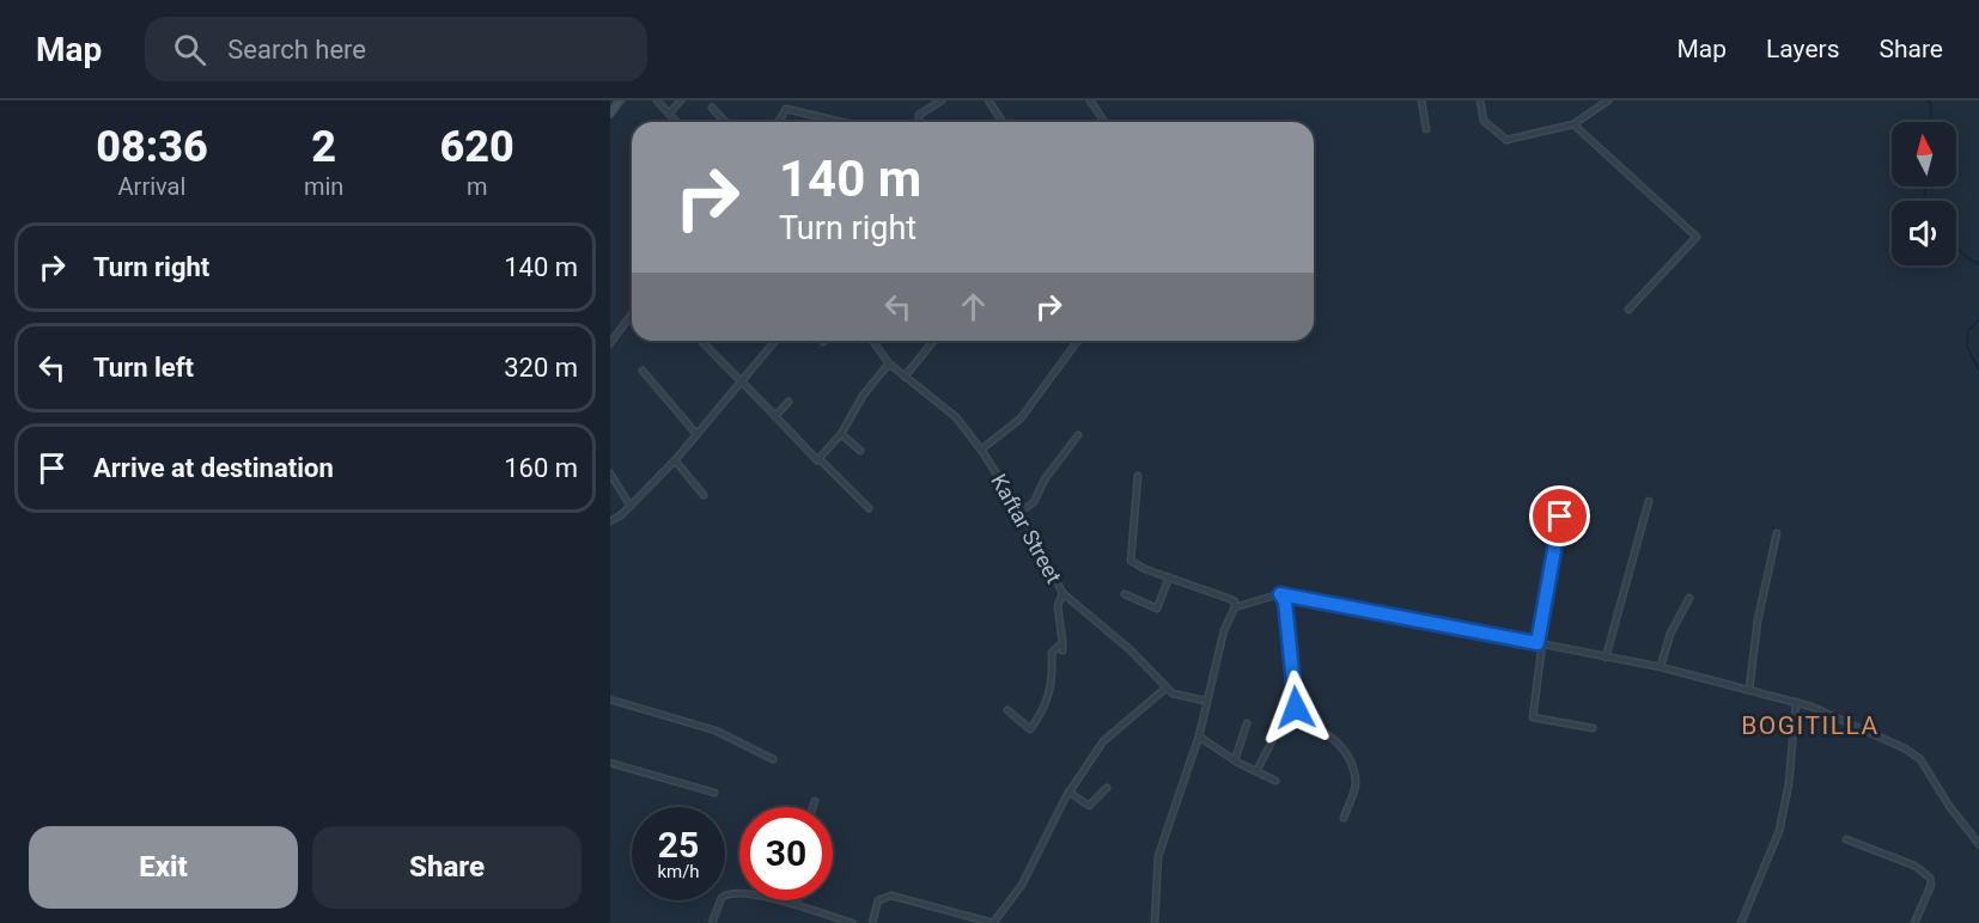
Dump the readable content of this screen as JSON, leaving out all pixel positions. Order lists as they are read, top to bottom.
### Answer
{
  "streets": {
    "street": ["Kaftar Street"]
  },
  "districts": ["BOGITILLA"],
  "north": "top",
  "page": {
    "header": "Map",
    "search": "Search here",
    "nav": ["Map", "Layers", "Share"],
    "eta": [
      "08:36",
      "Arrival",
      "2",
      "min",
      "620",
      "m"
    ],
    "turn": ["140 m", "Turn right"],
    "list": [
      {
        "name": "Turn right",
        "value": "140 m"
      },
      {
        "name": "Turn left",
        "value": "320 m"
      },
      {
        "name": "Arrive at destination",
        "value": "160 m"
      }
    ],
    "speed": "25 km/h",
    "limit": "30",
    "buttons": ["Exit", "Share"]
  }
}
